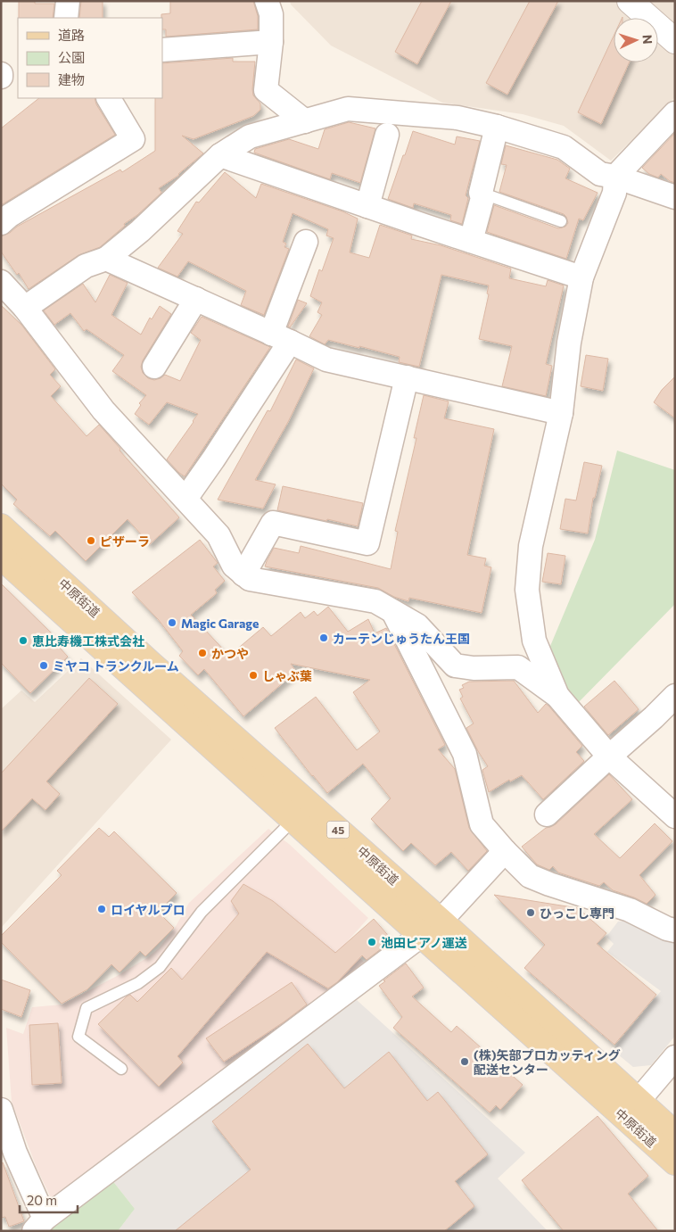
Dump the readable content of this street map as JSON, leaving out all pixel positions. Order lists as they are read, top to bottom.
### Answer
{
  "streets": {
    "main road": ["中原街道", "45"]
  },
  "places": [
    "ピザーラ",
    "Magic Garage",
    "カーテンじゅうたん王国",
    "恵比寿機工株式会社",
    "かつや",
    "ミヤコ トランクルーム",
    "しゃぶ葉",
    "ロイヤルプロ",
    "ひっこし専門",
    "池田ピアノ運送",
    "(株)矢部プロカッティング 配送センター"
  ],
  "legend": ["道路", "公園", "建物"],
  "scale_bar": "20 m",
  "north": "right"
}
